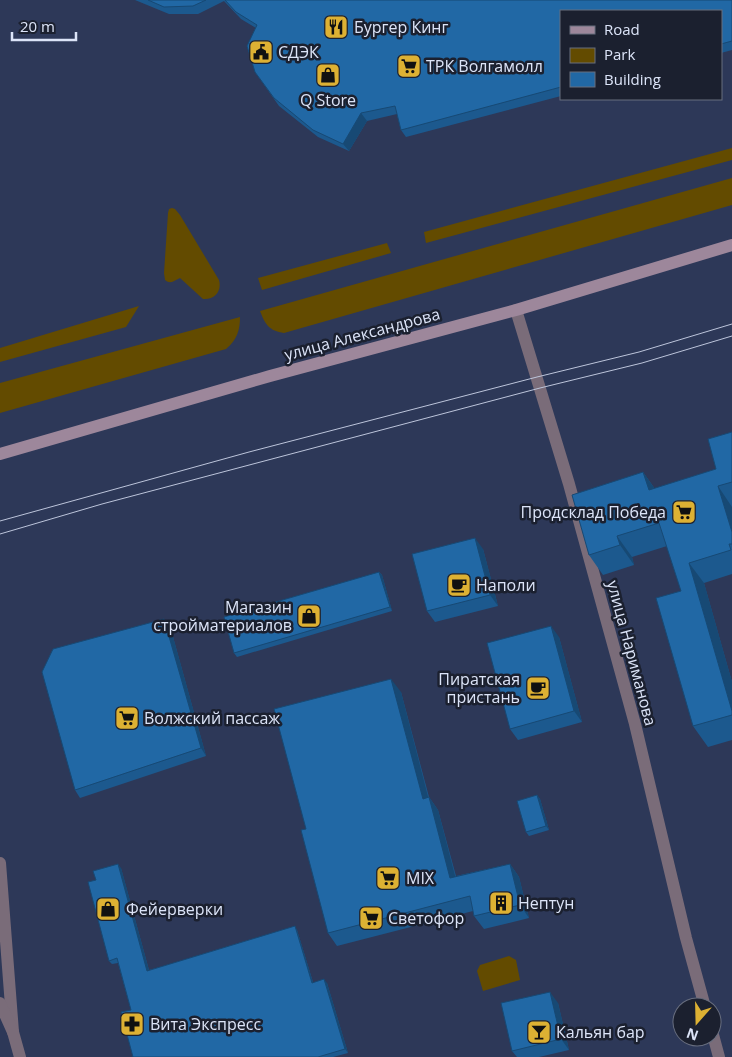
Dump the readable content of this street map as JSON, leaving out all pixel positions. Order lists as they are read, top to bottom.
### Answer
{
  "streets": {
    "main road": ["улица Александрова"],
    "street": ["улица Нариманова"]
  },
  "crossings": [
    ["улица Александрова", "улица Нариманова"]
  ],
  "places": {
    "restaurant": ["Бургер Кинг"],
    "public building": ["СДЭК"],
    "supermarket": [
      "ТРК Волгамолл",
      "Продсклад Победа",
      "Волжский пассаж",
      "MIX",
      "Светофор"
    ],
    "shop": ["Q Store", "Магазин стройматериалов", "Фейерверки"],
    "cafe": ["Наполи", "Пиратская пристань"],
    "building": ["Нептун"],
    "pharmacy": ["Вита Экспресс"],
    "bar": ["Кальян бар"]
  },
  "legend": ["Road", "Park", "Building"],
  "scale_bar": "20 m",
  "north": "bottom"
}
